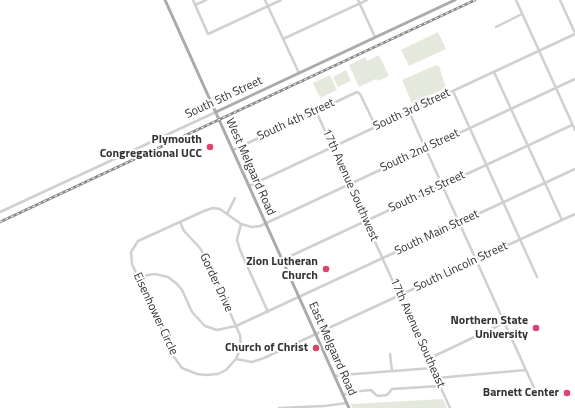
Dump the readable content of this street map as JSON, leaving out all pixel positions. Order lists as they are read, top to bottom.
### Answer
{
  "streets": {
    "main road": ["South 5th Street", "West Melgaard Road", "East Melgaard Road"],
    "street": [
      "South 3rd Street",
      "South 4th Street",
      "South 2nd Street",
      "17th Avenue Southwest",
      "South 1st Street",
      "South Main Street",
      "South Lincoln Street",
      "Gorder Drive",
      "Eisenhower Circle",
      "17th Avenue Southeast"
    ]
  },
  "crossings": [
    ["South 5th Street", "West Melgaard Road"],
    ["South 3rd Street", "South 4th Street"],
    ["South 3rd Street", "West Melgaard Road"],
    ["South 3rd Street", "17th Avenue Southwest"],
    ["South 4th Street", "West Melgaard Road"],
    ["South 4th Street", "17th Avenue Southwest"],
    ["South 2nd Street", "West Melgaard Road"],
    ["South 2nd Street", "17th Avenue Southwest"],
    ["West Melgaard Road", "South 1st Street"],
    ["West Melgaard Road", "South Main Street"],
    ["West Melgaard Road", "East Melgaard Road"],
    ["17th Avenue Southwest", "South 1st Street"],
    ["17th Avenue Southwest", "South Main Street"],
    ["17th Avenue Southwest", "17th Avenue Southeast"],
    ["South Main Street", "17th Avenue Southeast"],
    ["South Main Street", "East Melgaard Road"],
    ["South Lincoln Street", "Eisenhower Circle"],
    ["South Lincoln Street", "17th Avenue Southeast"],
    ["South Lincoln Street", "East Melgaard Road"],
    ["Gorder Drive", "Eisenhower Circle"]
  ],
  "places": [
    "Plymouth Congregational UCC",
    "Zion Lutheran Church",
    "Northern State University",
    "Church of Christ",
    "Barnett Center"
  ]
}
